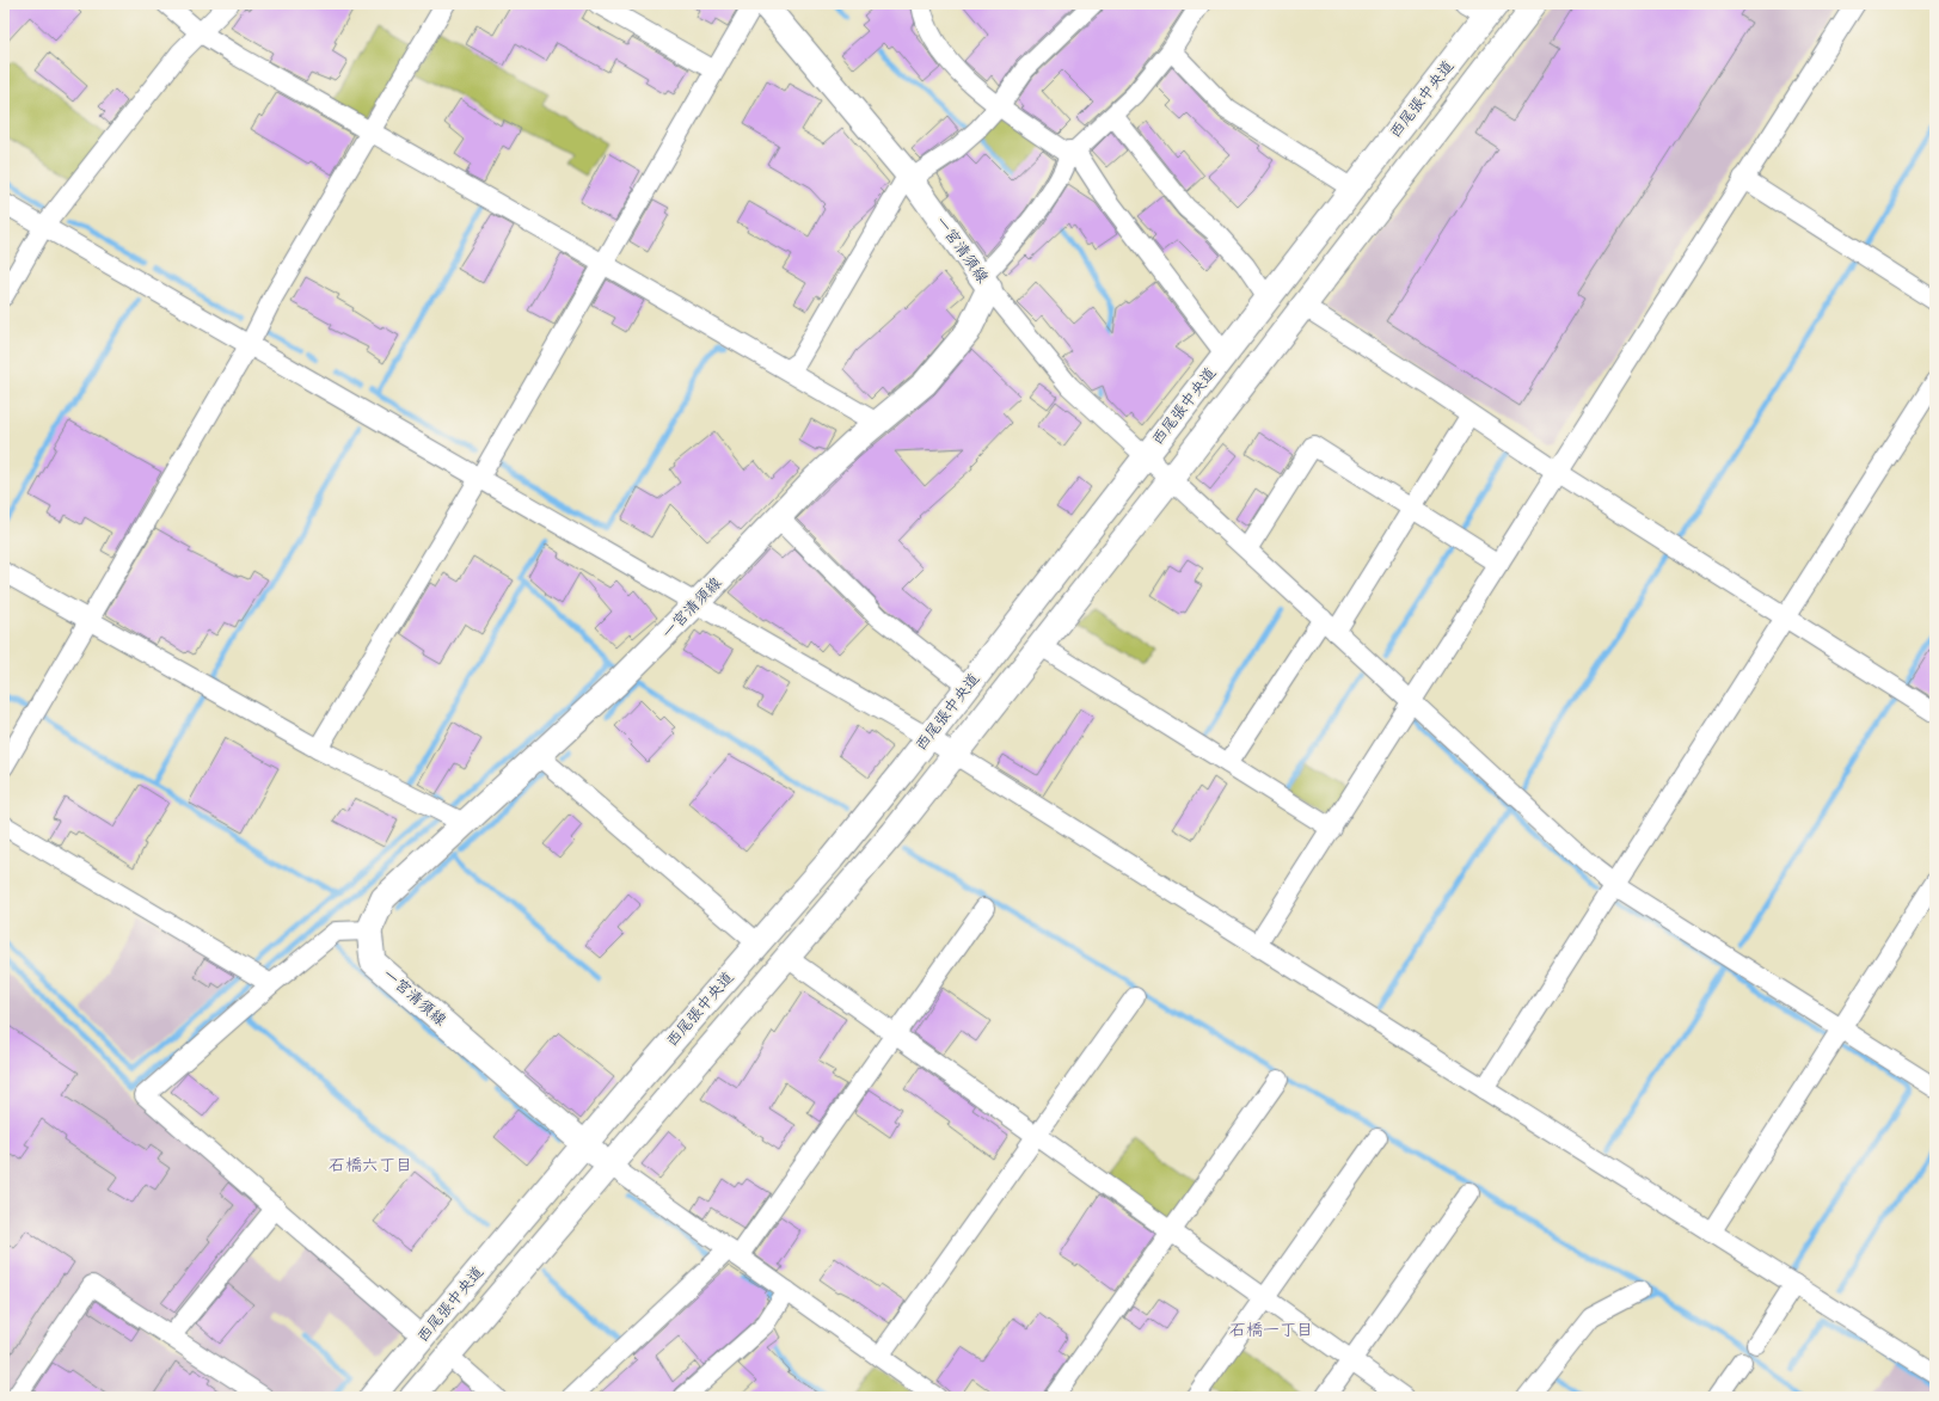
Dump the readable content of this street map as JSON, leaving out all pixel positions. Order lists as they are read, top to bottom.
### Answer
{
  "streets": {
    "main road": ["西尾張中央道", "一宮清須線"]
  },
  "crossings": [
    ["西尾張中央道", "一宮清須線"]
  ],
  "districts": ["石橋六丁目", "石橋一丁目"]
}
